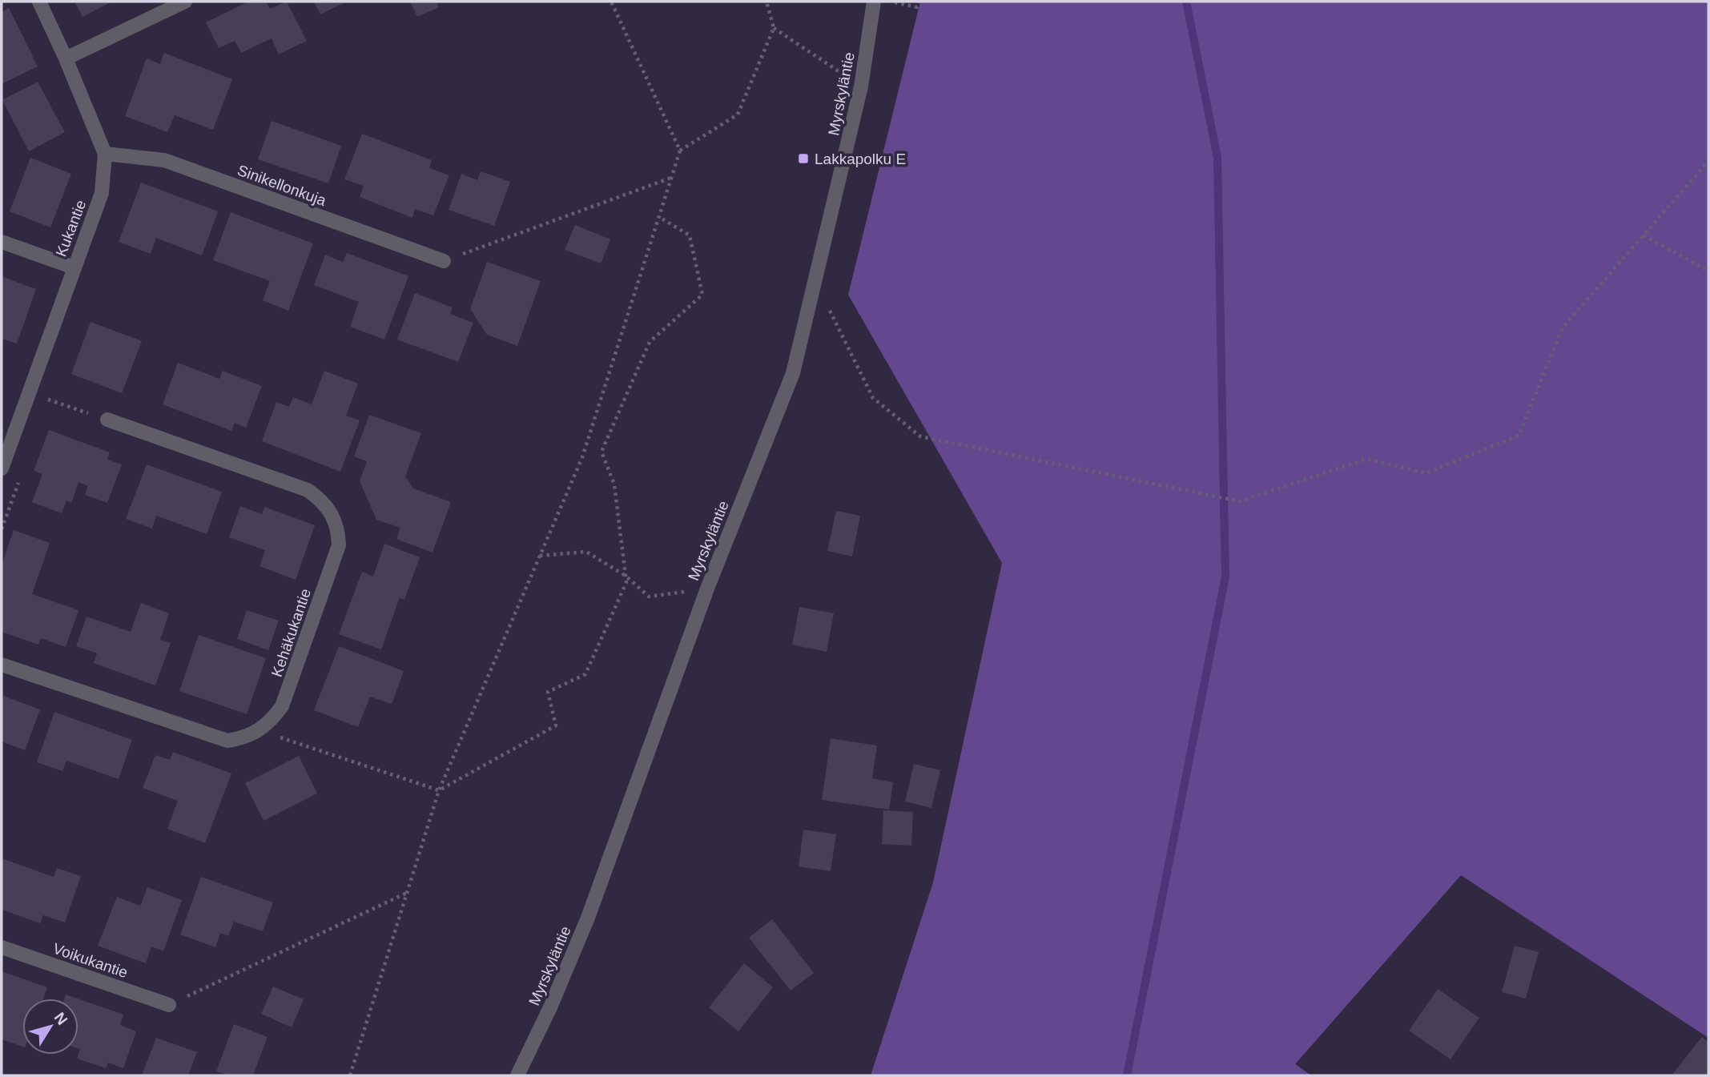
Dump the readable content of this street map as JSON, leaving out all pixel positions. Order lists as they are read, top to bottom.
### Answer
{
  "streets": {
    "street": [
      "Myrskyläntie",
      "Sinikellonkuja",
      "Kukantie",
      "Kehäkukantie",
      "Voikukantie"
    ]
  },
  "crossings": [
    ["Sinikellonkuja", "Kukantie"]
  ],
  "places": {
    "transit": ["Lakkapolku E"]
  },
  "north": "top right"
}
